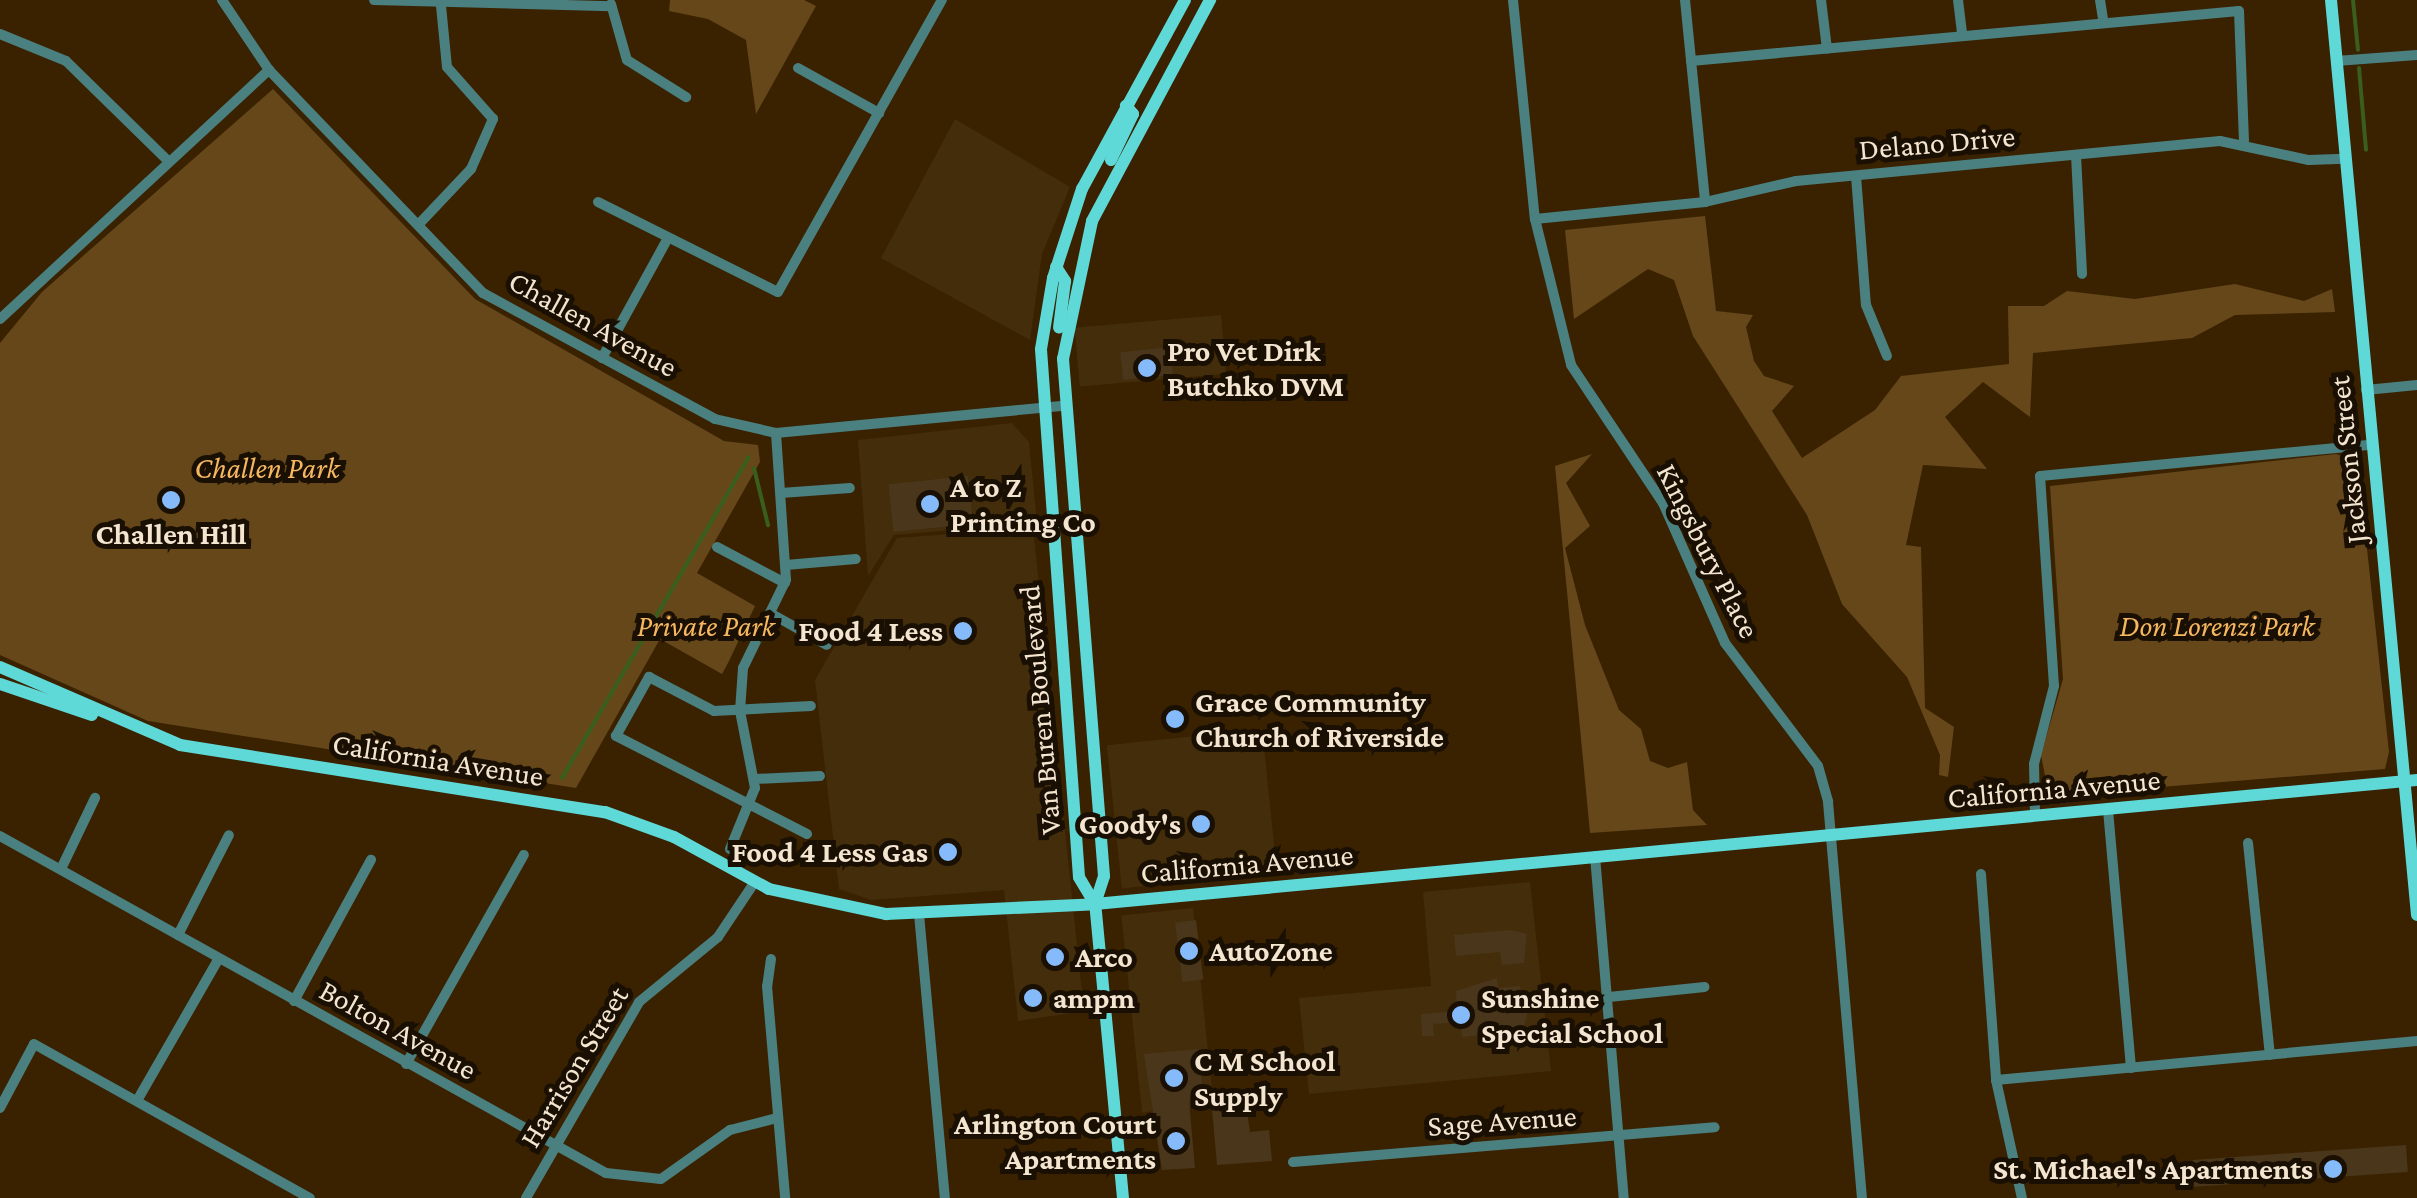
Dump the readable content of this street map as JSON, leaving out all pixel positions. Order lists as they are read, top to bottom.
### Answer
{
  "streets": {
    "main road": ["Jackson Street", "Van Buren Boulevard", "California Avenue"],
    "street": [
      "Delano Drive",
      "Challen Avenue",
      "Kingsbury Place",
      "Bolton Avenue",
      "Harrison Street",
      "Sage Avenue"
    ]
  },
  "crossings": [
    ["Delano Drive", "Jackson Street"],
    ["Delano Drive", "Kingsbury Place"],
    ["Challen Avenue", "Van Buren Boulevard"],
    ["Jackson Street", "California Avenue"],
    ["Kingsbury Place", "California Avenue"],
    ["Van Buren Boulevard", "California Avenue"],
    ["California Avenue", "Harrison Street"],
    ["Bolton Avenue", "Harrison Street"]
  ],
  "parks": ["Challen Park", "Private Park", "Don Lorenzi Park"],
  "places": [
    "Pro Vet Dirk Butchko DVM",
    "Challen Hill",
    "A to Z Printing Co",
    "Food 4 Less",
    "Grace Community Church of Riverside",
    "Goody's",
    "Food 4 Less Gas",
    "AutoZone",
    "Arco",
    "ampm",
    "Sunshine Special School",
    "C M School Supply",
    "Arlington Court Apartments",
    "St. Michael's Apartments"
  ]
}
